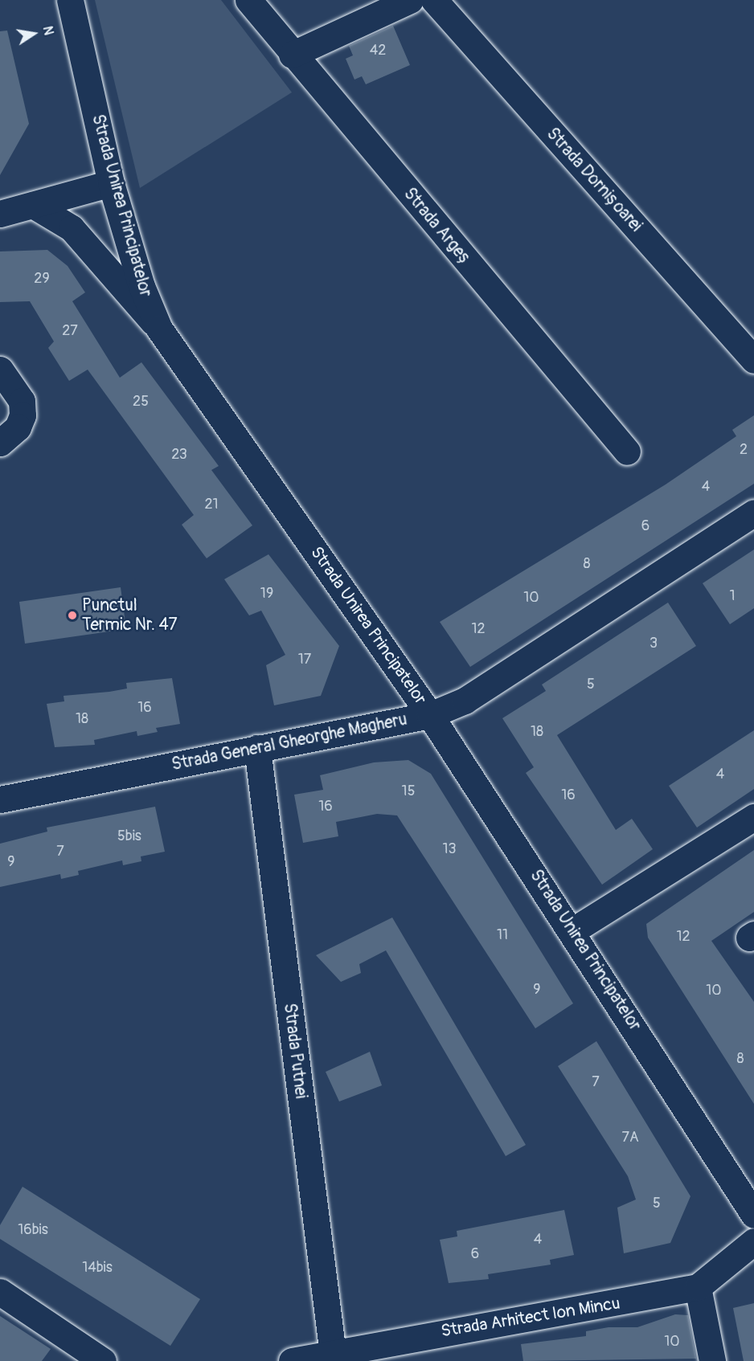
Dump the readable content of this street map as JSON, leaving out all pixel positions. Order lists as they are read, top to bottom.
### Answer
{
  "streets": {
    "street": [
      "Strada Dornișoarei",
      "Strada Unirea Principatelor",
      "Strada Argeș",
      "Strada General Gheorghe Magheru",
      "Strada Putnei",
      "Strada Arhitect Ion Mincu"
    ]
  },
  "crossings": [
    ["Strada Unirea Principatelor", "Strada General Gheorghe Magheru"],
    ["Strada General Gheorghe Magheru", "Strada Putnei"],
    ["Strada Putnei", "Strada Arhitect Ion Mincu"]
  ],
  "places": ["Punctul Termic Nr. 47"],
  "house_numbers": [
    "42",
    "29",
    "27",
    "25",
    "2",
    "23",
    "4",
    "21",
    "6",
    "8",
    "19",
    "1",
    "10",
    "12",
    "3",
    "17",
    "5",
    "16",
    "18",
    "18",
    "4",
    "15",
    "16",
    "16",
    "5bis",
    "13",
    "7",
    "9",
    "11",
    "12",
    "9",
    "10",
    "8",
    "7",
    "7A",
    "5",
    "16bis",
    "4",
    "6",
    "14bis",
    "10"
  ],
  "north": "right"
}
